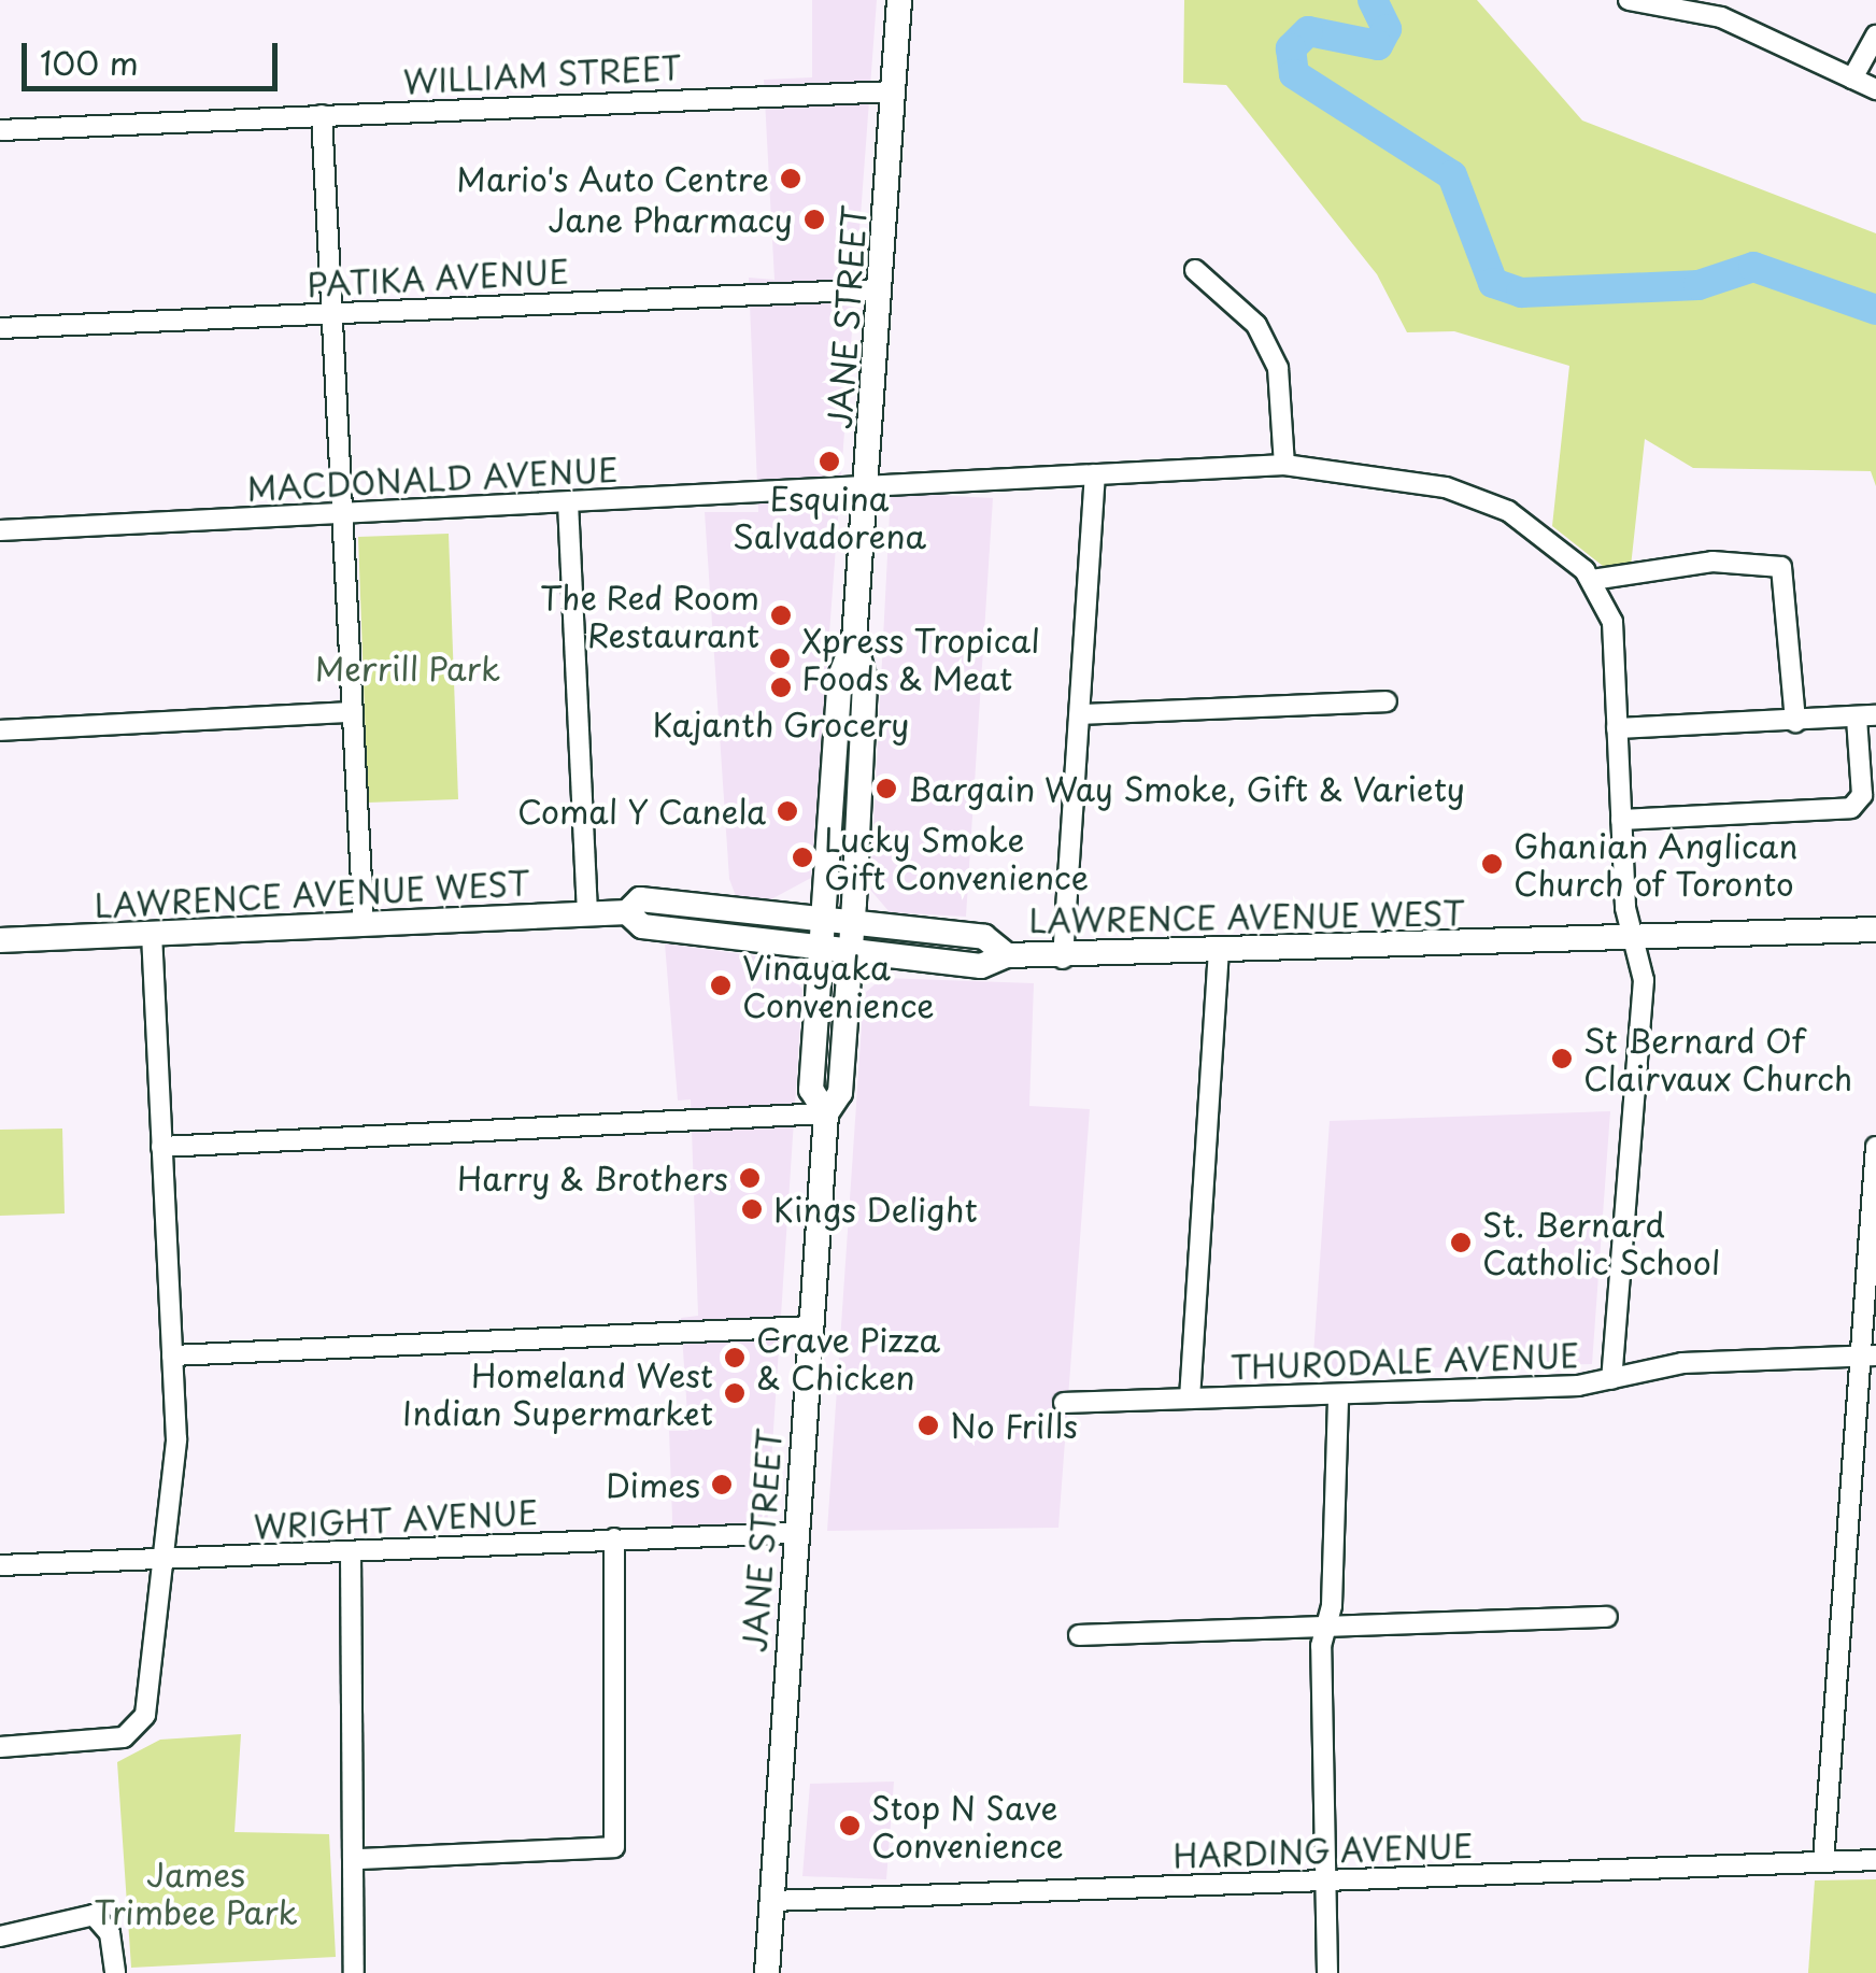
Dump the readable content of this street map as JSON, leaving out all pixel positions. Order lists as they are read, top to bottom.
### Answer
{
  "streets": {
    "main road": ["JANE STREET", "LAWRENCE AVENUE WEST"],
    "street": [
      "WILLIAM STREET",
      "PATIKA AVENUE",
      "MACDONALD AVENUE",
      "THURODALE AVENUE",
      "WRIGHT AVENUE",
      "HARDING AVENUE"
    ]
  },
  "crossings": [
    ["WILLIAM STREET", "JANE STREET"],
    ["PATIKA AVENUE", "JANE STREET"],
    ["JANE STREET", "MACDONALD AVENUE"],
    ["JANE STREET", "LAWRENCE AVENUE WEST"],
    ["JANE STREET", "WRIGHT AVENUE"],
    ["JANE STREET", "HARDING AVENUE"]
  ],
  "parks": ["Merrill Park", "James Trimbee Park"],
  "places": [
    "Mario's Auto Centre",
    "Jane Pharmacy",
    "Esquina Salvadorena",
    "The Red Room Restaurant",
    "Xpress Tropical Foods & Meat",
    "Kajanth Grocery",
    "Bargain Way Smoke, Gift & Variety",
    "Comal Y Canela",
    "Lucky Smoke Gift Convenience",
    "Ghanian Anglican Church of Toronto",
    "Vinayaka Convenience",
    "St Bernard Of Clairvaux Church",
    "Harry & Brothers",
    "Kings Delight",
    "St. Bernard Catholic School",
    "Crave Pizza & Chicken",
    "Homeland West Indian Supermarket",
    "No Frills",
    "Dimes",
    "Stop N Save Convenience"
  ],
  "scale_bar": "100 m"
}
